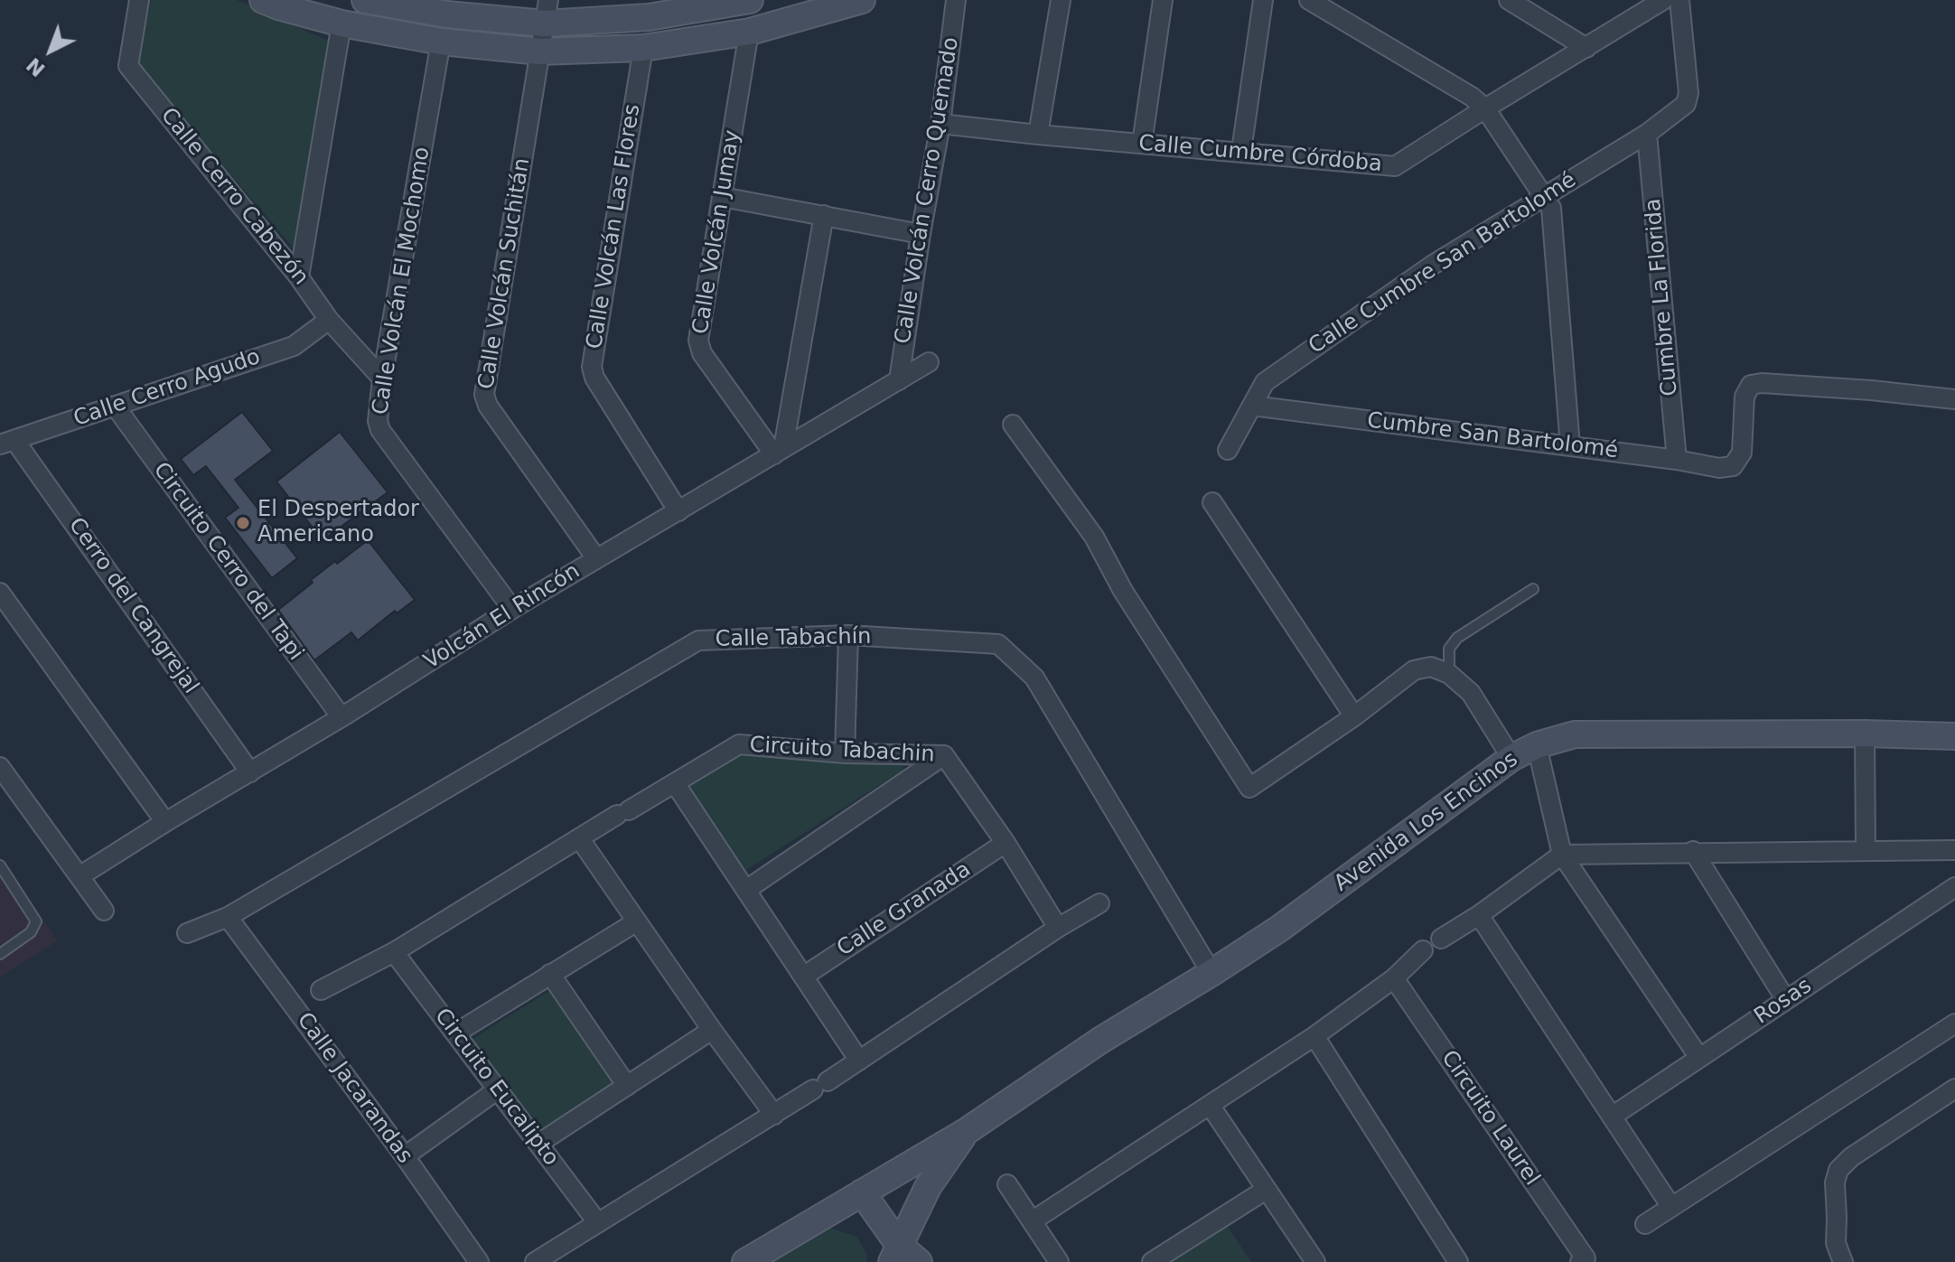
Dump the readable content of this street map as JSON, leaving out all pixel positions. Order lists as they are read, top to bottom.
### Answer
{
  "streets": {
    "street": [
      "Calle Cumbre Córdoba",
      "Calle Volcán Cerro Quemado",
      "Calle Cerro Cabezón",
      "Calle Volcán Las Flores",
      "Calle Volcán Jumay",
      "Calle Cumbre San Bartolomé",
      "Calle Volcán Suchitán",
      "Calle Volcán El Mochomo",
      "Cumbre La Florida",
      "Calle Cerro Agudo",
      "Cumbre San Bartolomé",
      "Circuito Cerro del Tapi",
      "Cerro del Cangrejal",
      "Volcán El Rincón",
      "Calle Tabachín",
      "Circuito Tabachin",
      "Avenida Los Encinos",
      "Calle Granada",
      "Rosas",
      "Circuito Eucalipto",
      "Calle Jacarandas",
      "Circuito Laurel"
    ]
  },
  "crossings": [
    ["Calle Cumbre Córdoba", "Calle Volcán Cerro Quemado"],
    ["Calle Volcán Cerro Quemado", "Volcán El Rincón"],
    ["Calle Cerro Cabezón", "Calle Volcán El Mochomo"],
    ["Calle Cerro Cabezón", "Calle Cerro Agudo"],
    ["Calle Volcán Las Flores", "Volcán El Rincón"],
    ["Calle Volcán Jumay", "Volcán El Rincón"],
    ["Calle Cumbre San Bartolomé", "Cumbre La Florida"],
    ["Calle Cumbre San Bartolomé", "Cumbre San Bartolomé"],
    ["Calle Volcán Suchitán", "Volcán El Rincón"],
    ["Calle Volcán El Mochomo", "Volcán El Rincón"],
    ["Cumbre La Florida", "Cumbre San Bartolomé"],
    ["Calle Cerro Agudo", "Circuito Cerro del Tapi"],
    ["Calle Cerro Agudo", "Cerro del Cangrejal"],
    ["Circuito Cerro del Tapi", "Volcán El Rincón"],
    ["Cerro del Cangrejal", "Volcán El Rincón"],
    ["Calle Tabachín", "Avenida Los Encinos"],
    ["Calle Tabachín", "Calle Jacarandas"],
    ["Circuito Tabachin", "Calle Granada"]
  ],
  "places": ["El Despertador Americano"],
  "north": "bottom left"
}
